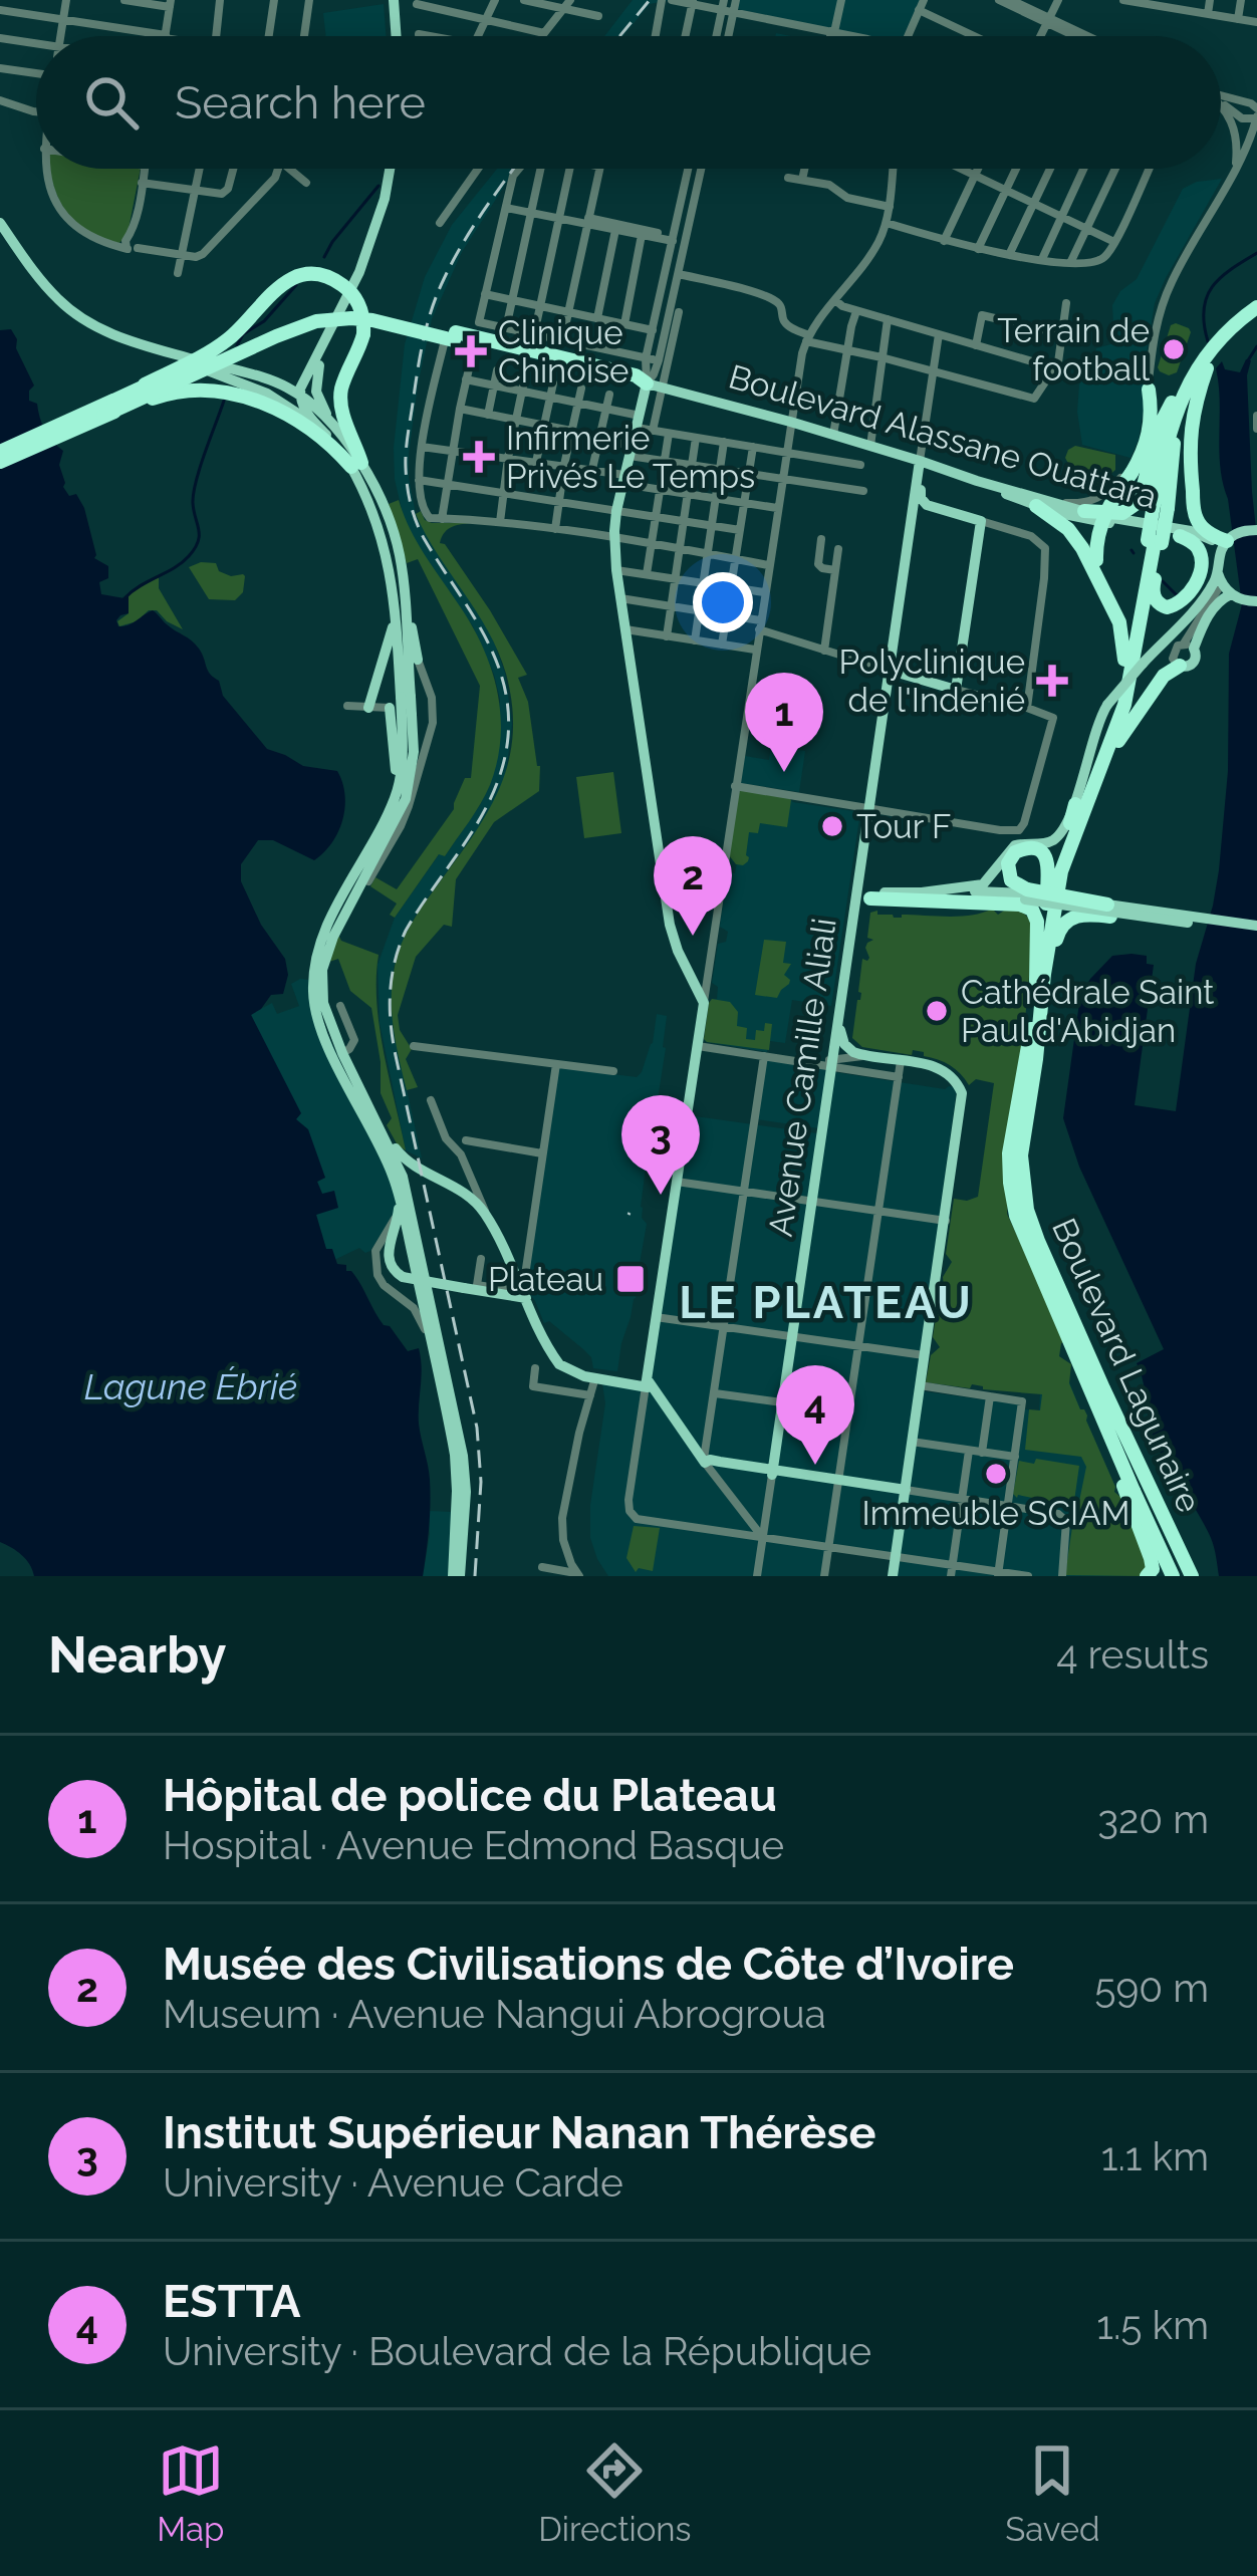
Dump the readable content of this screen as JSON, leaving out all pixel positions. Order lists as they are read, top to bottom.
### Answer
{
  "streets": {
    "highway": ["Boulevard Lagunaire"],
    "main road": ["Boulevard Alassane Ouattara", "Avenue Camille Aliali"]
  },
  "crossings": [
    ["Boulevard Alassane Ouattara", "Avenue Camille Aliali"]
  ],
  "districts": ["LE PLATEAU"],
  "water": ["Lagune Ébrié"],
  "places": {
    "other": [
      "Terrain de football",
      "Tour F",
      "Cathédrale Saint Paul d'Abidjan",
      "Immeuble SCIAM"
    ],
    "health": ["Clinique Chinoise", "Infirmerie Privés Le Temps", "Polyclinique de l'Indenié"],
    "transit": ["Plateau"]
  },
  "page": {
    "search": "Search here",
    "pins": [
      "1",
      "2",
      "3",
      "4"
    ],
    "heading": ["Nearby", "4 results"],
    "list": [
      {
        "mark": "1",
        "name": "Hôpital de police du Plateau",
        "note": "Hospital · Avenue Edmond Basque",
        "value": "320 m"
      },
      {
        "mark": "2",
        "name": "Musée des Civilisations de Côte d’Ivoire",
        "note": "Museum · Avenue Nangui Abrogroua",
        "value": "590 m"
      },
      {
        "mark": "3",
        "name": "Institut Supérieur Nanan Thérèse",
        "note": "University · Avenue Carde",
        "value": "1.1 km"
      },
      {
        "mark": "4",
        "name": "ESTTA",
        "note": "University · Boulevard de la République",
        "value": "1.5 km"
      }
    ],
    "nav": ["Map", "Directions", "Saved"]
  }
}
